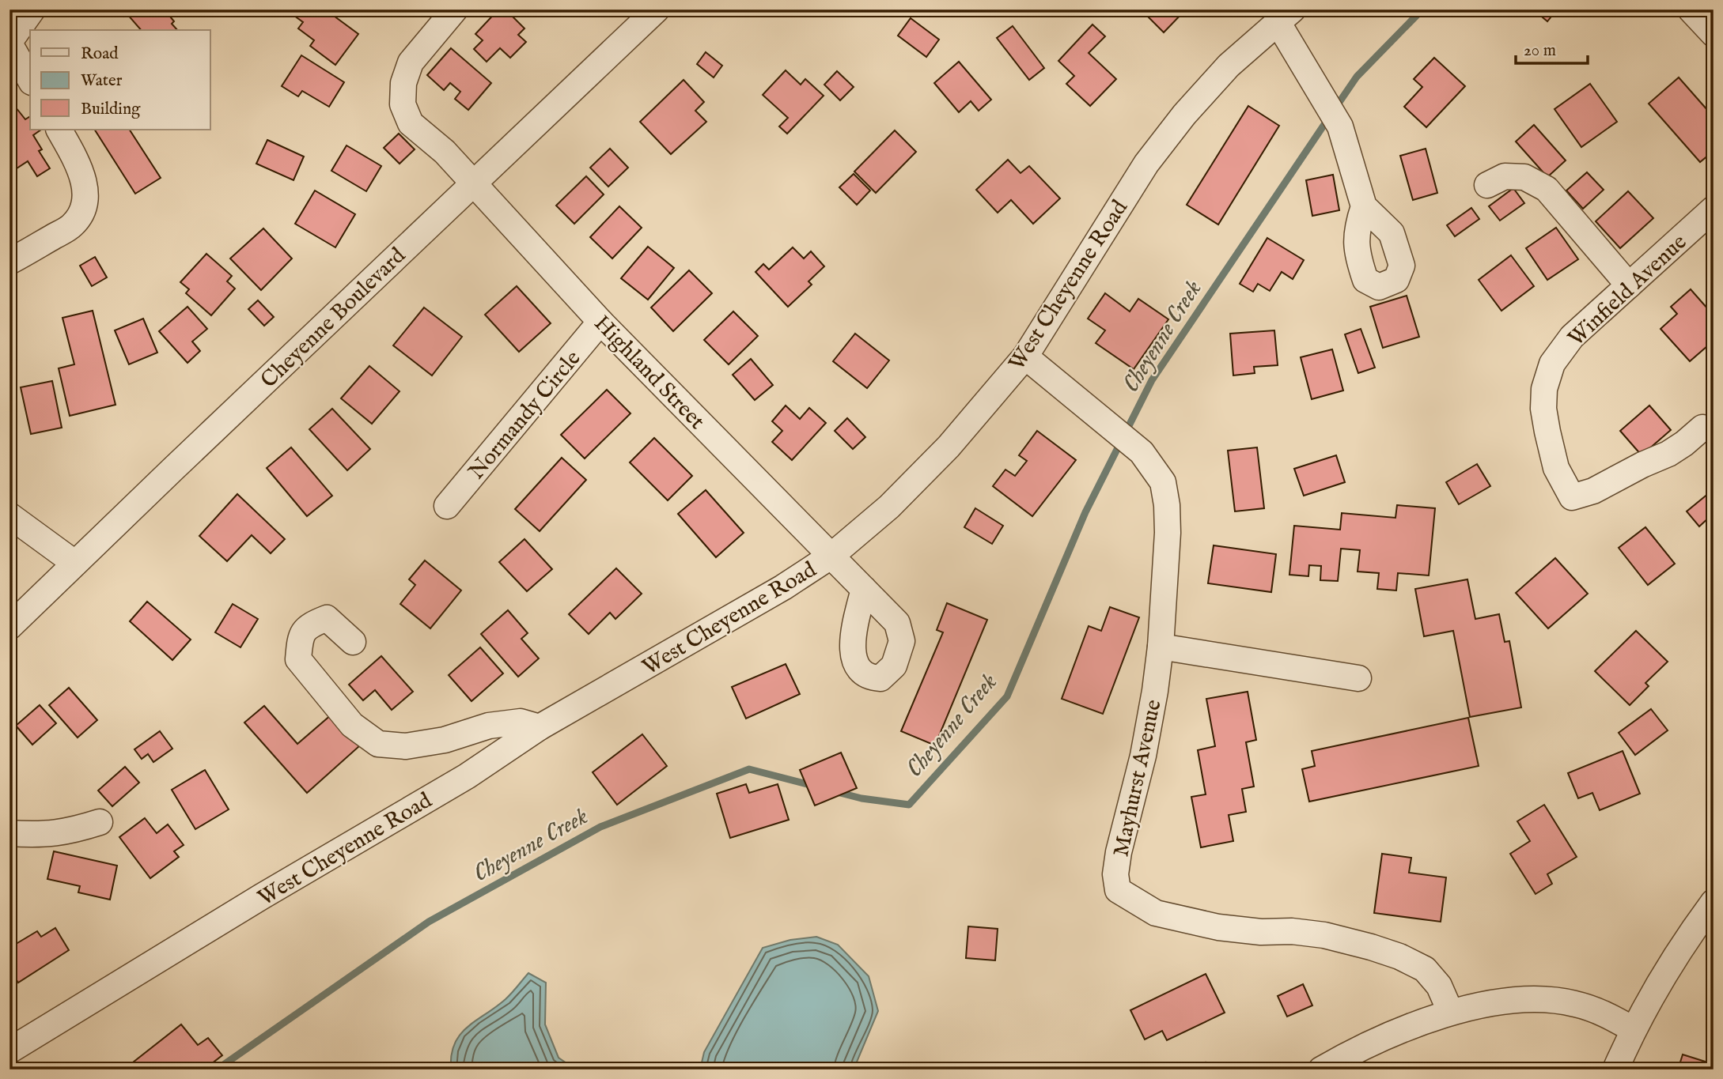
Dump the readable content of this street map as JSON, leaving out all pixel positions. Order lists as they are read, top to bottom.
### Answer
{
  "streets": {
    "street": [
      "West Cheyenne Road",
      "Winfield Avenue",
      "Cheyenne Boulevard",
      "Highland Street",
      "Normandy Circle",
      "Mayhurst Avenue"
    ]
  },
  "crossings": [
    ["West Cheyenne Road", "Highland Street"],
    ["West Cheyenne Road", "Mayhurst Avenue"],
    ["Cheyenne Boulevard", "Highland Street"],
    ["Highland Street", "Normandy Circle"]
  ],
  "water": ["Cheyenne Creek"],
  "legend": ["Road", "Water", "Building"],
  "scale_bar": "20 m"
}
